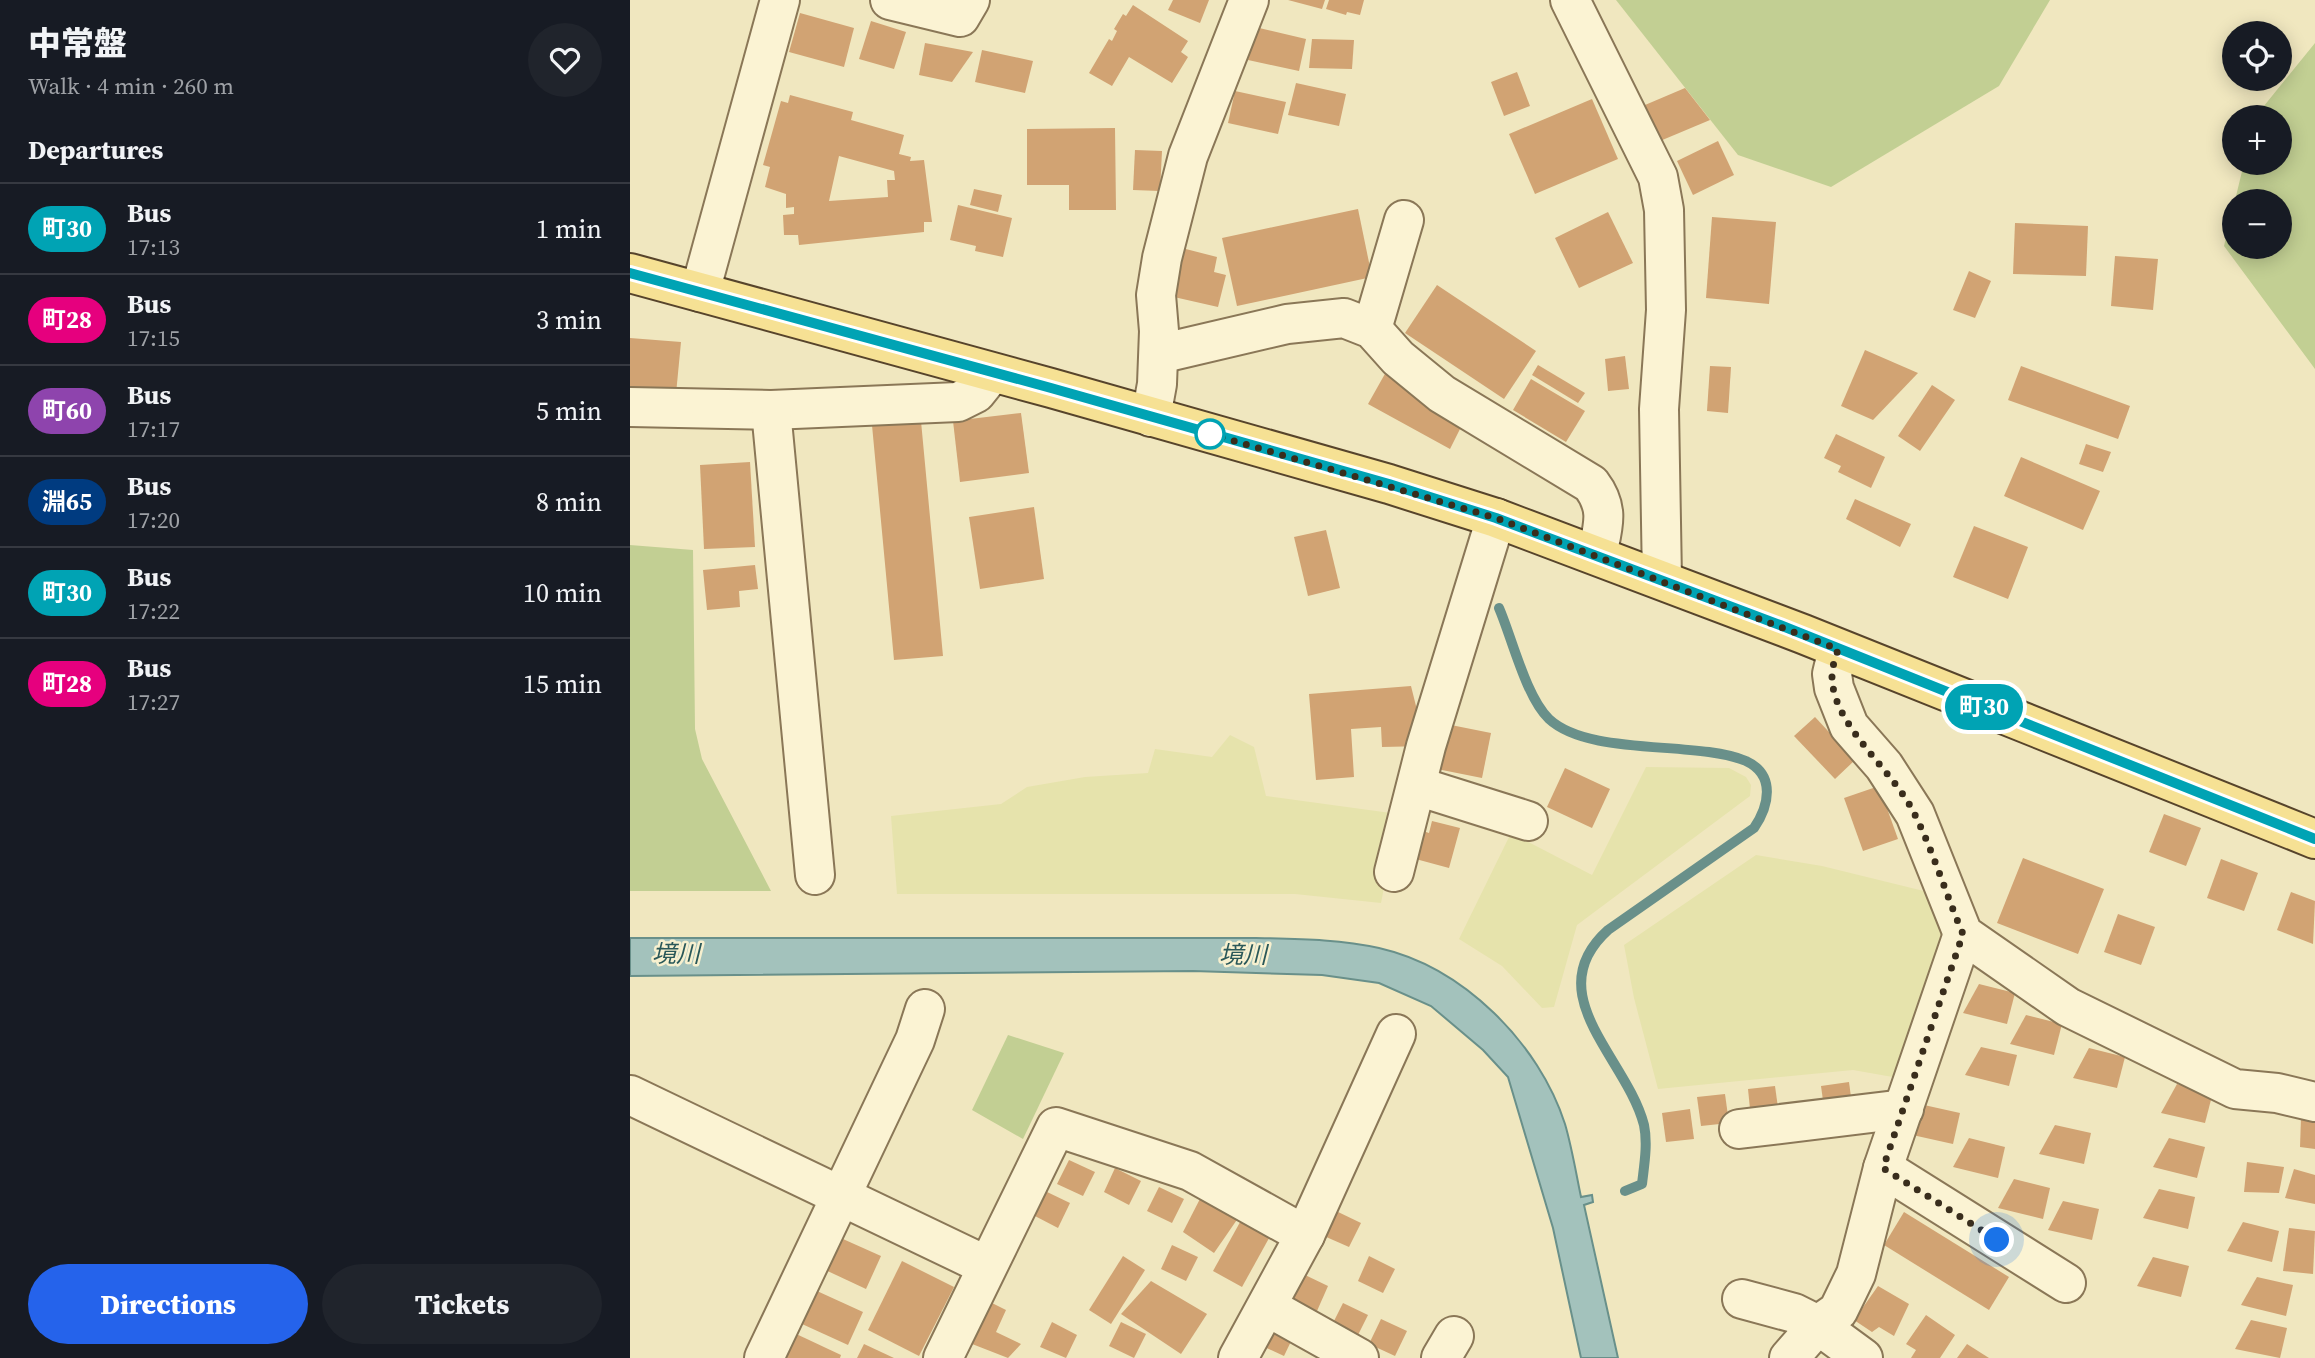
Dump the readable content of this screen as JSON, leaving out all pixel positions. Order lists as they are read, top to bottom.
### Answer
{
  "water": ["境川"],
  "lines": ["bus line 町30"],
  "page": {
    "heading": [
      ["中常盤", "Walk · 4 min · 260 m"],
      "Departures"
    ],
    "on_map": "町30",
    "map_buttons": ["+", "−"],
    "list": [
      {
        "mark": "町30",
        "name": "Bus",
        "note": "17:13",
        "value": "1 min"
      },
      {
        "mark": "町28",
        "name": "Bus",
        "note": "17:15",
        "value": "3 min"
      },
      {
        "mark": "町60",
        "name": "Bus",
        "note": "17:17",
        "value": "5 min"
      },
      {
        "mark": "淵65",
        "name": "Bus",
        "note": "17:20",
        "value": "8 min"
      },
      {
        "mark": "町30",
        "name": "Bus",
        "note": "17:22",
        "value": "10 min"
      },
      {
        "mark": "町28",
        "name": "Bus",
        "note": "17:27",
        "value": "15 min"
      }
    ],
    "buttons": ["Directions", "Tickets"]
  }
}
